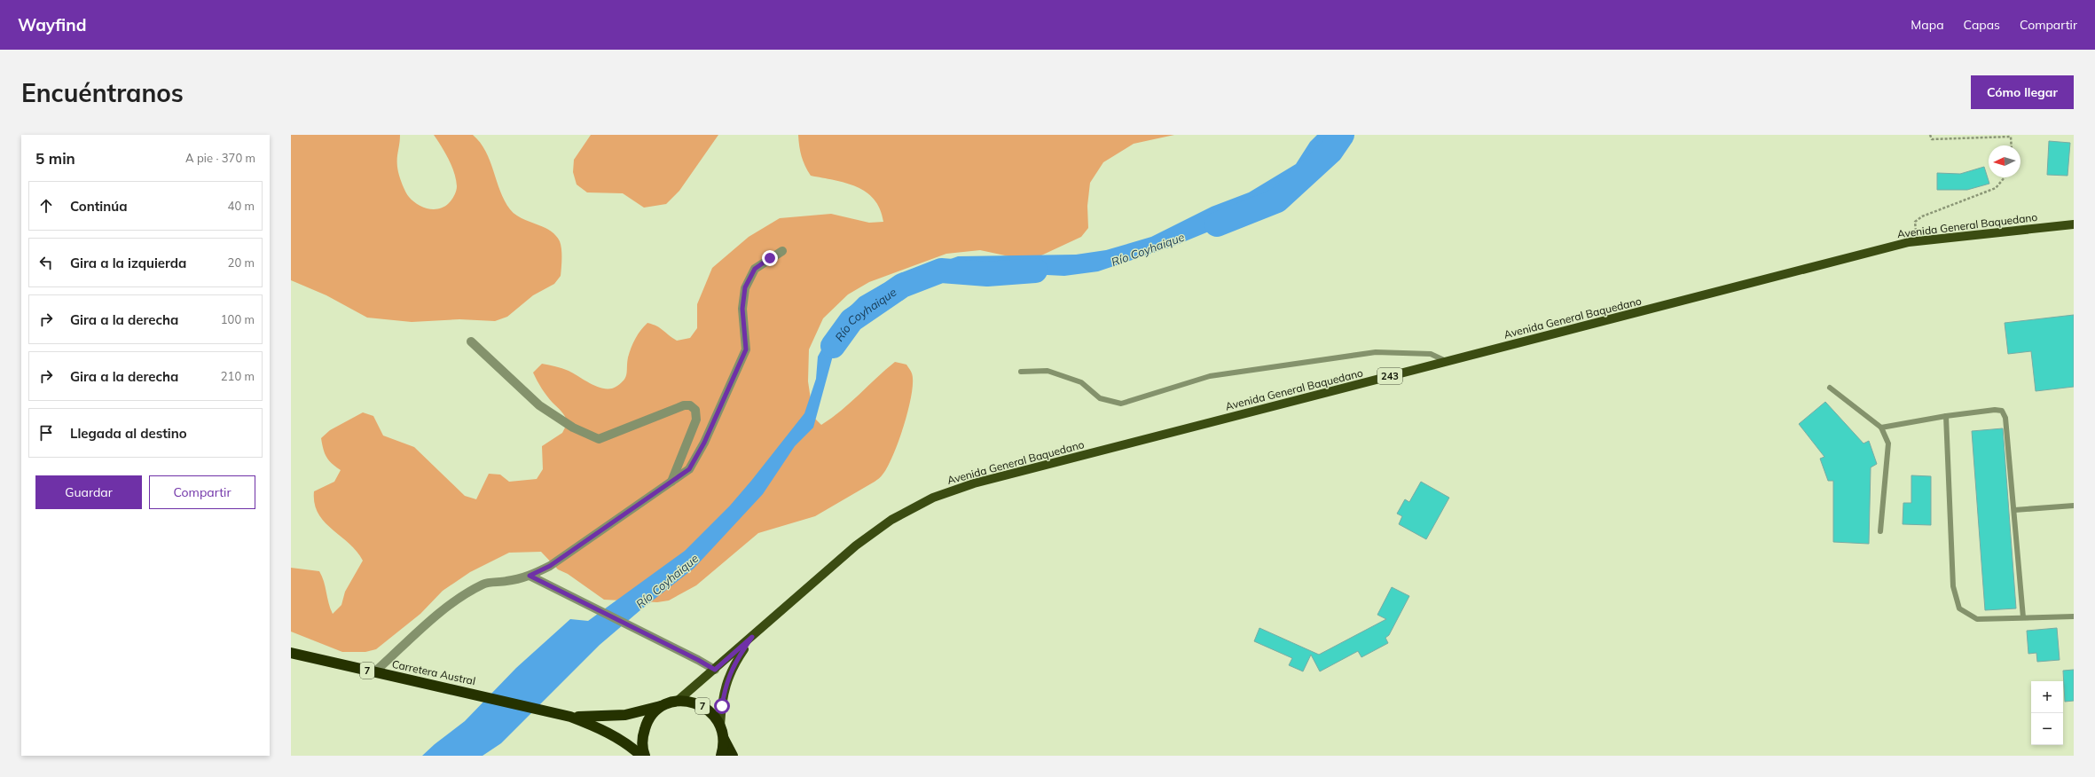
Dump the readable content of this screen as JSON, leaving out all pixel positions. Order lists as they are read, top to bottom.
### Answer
{
  "streets": {
    "highway": ["7", "Carretera Austral"],
    "main road": ["Avenida General Baquedano", "243"]
  },
  "crossings": [
    ["Avenida General Baquedano", "7"],
    ["7", "Carretera Austral"]
  ],
  "water": ["Río Coyhaique"],
  "north": "left",
  "page": {
    "header": "Wayfind",
    "nav": ["Mapa", "Capas", "Compartir"],
    "buttons": [
      "Cómo llegar",
      ["Guardar", "Compartir"]
    ],
    "title": "Encuéntranos",
    "heading": ["5 min", "A pie · 370 m"],
    "list": [
      ["Continúa", "40 m"],
      ["Gira a la izquierda", "20 m"],
      ["Gira a la derecha", "100 m"],
      ["Gira a la derecha", "210 m"],
      "Llegada al destino"
    ],
    "map_buttons": ["+", "−"]
  }
}
